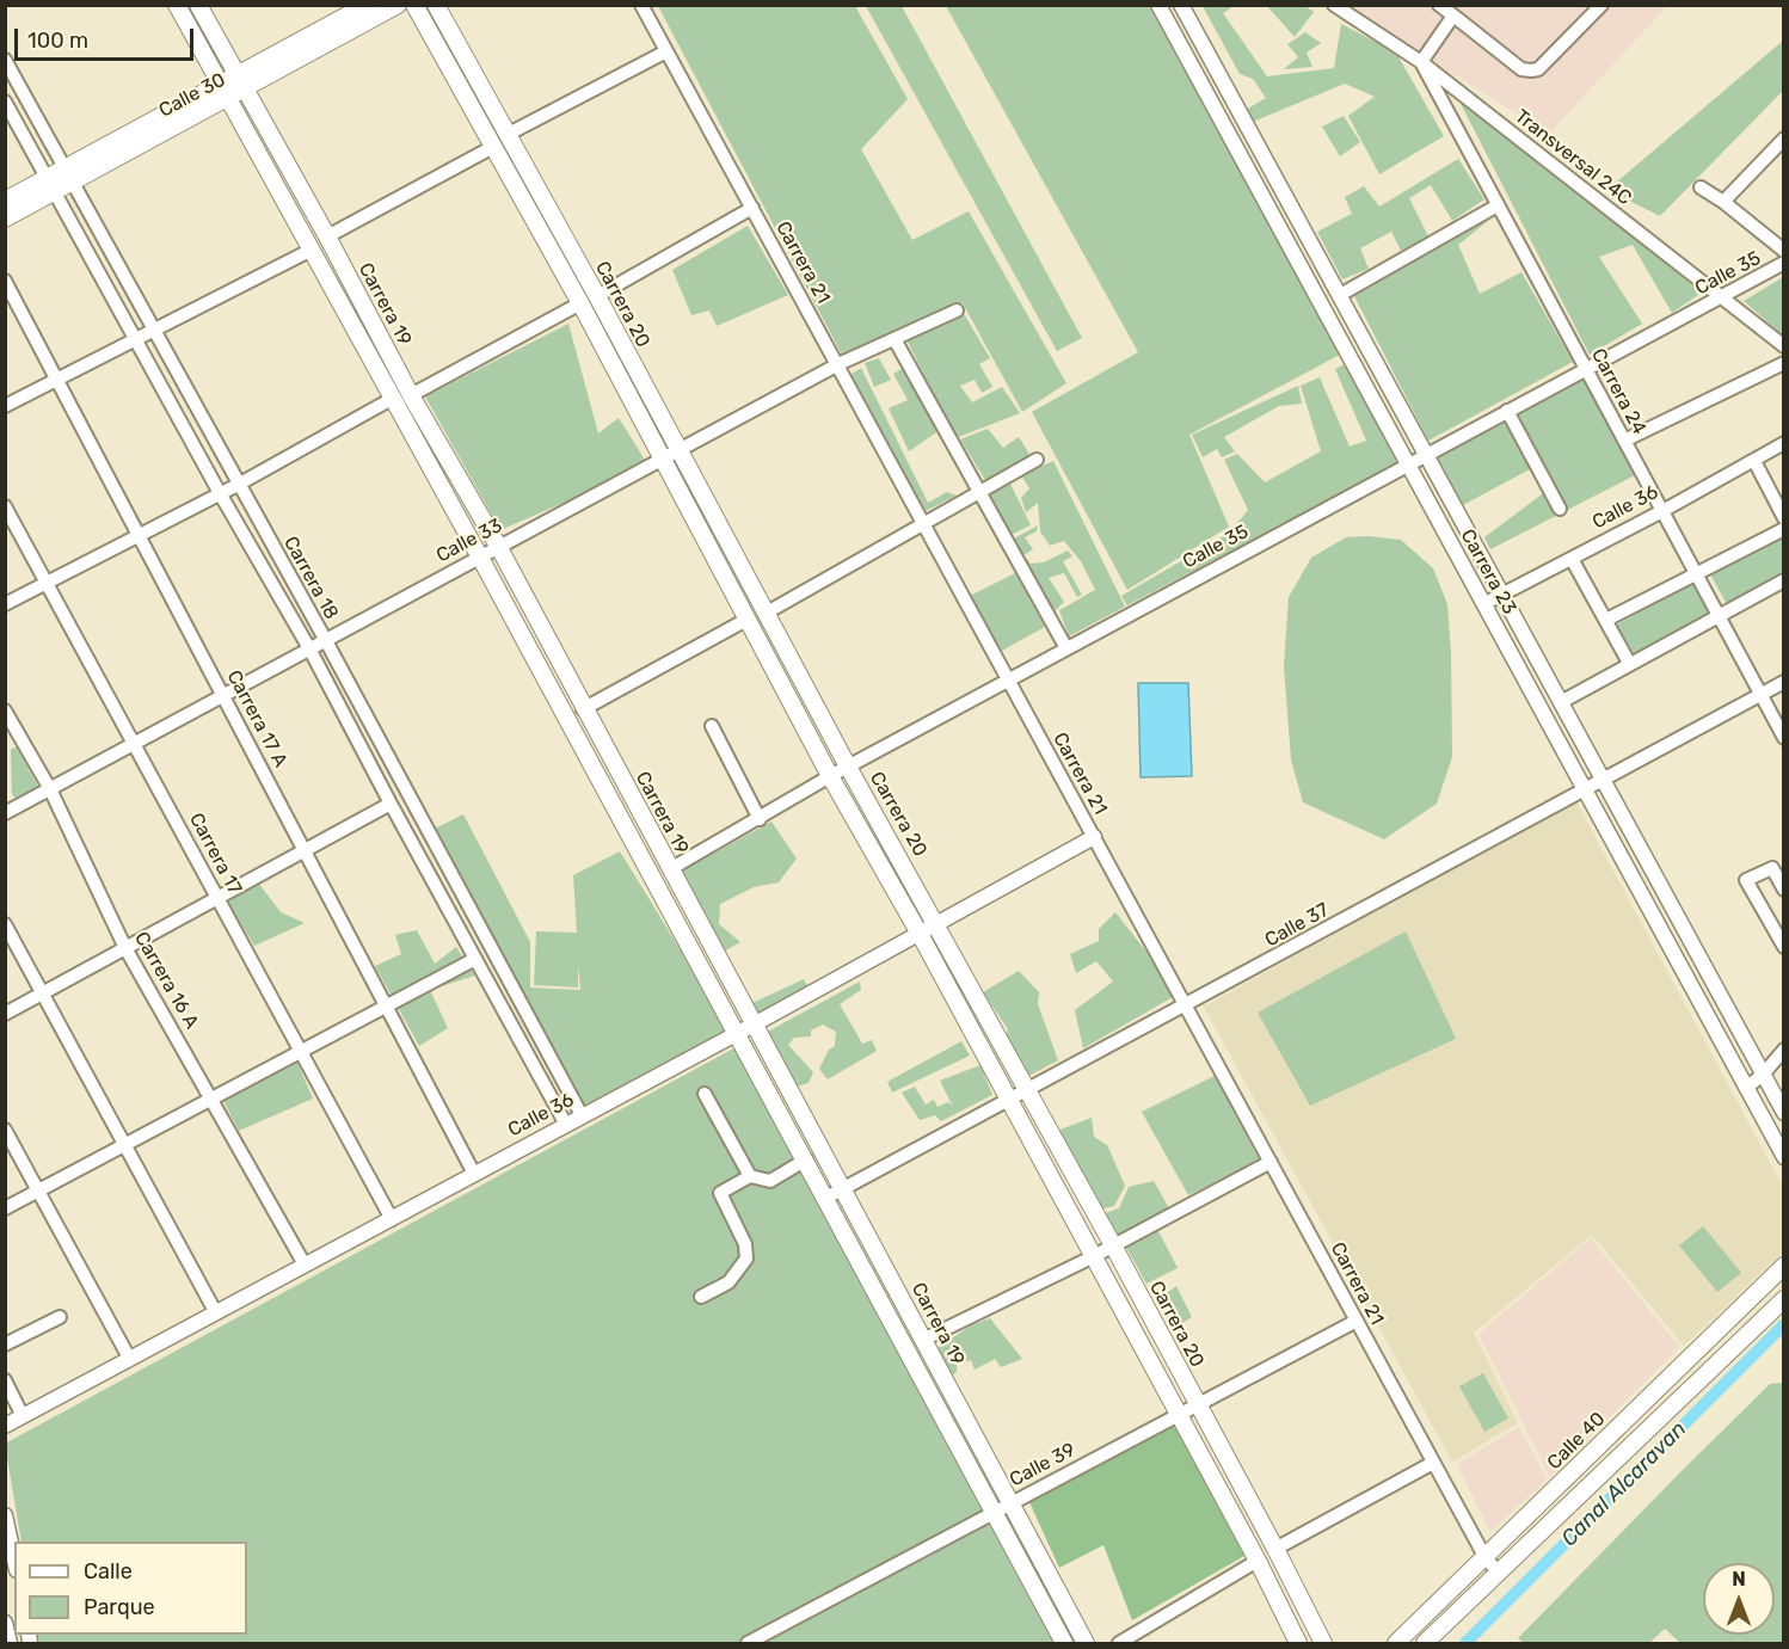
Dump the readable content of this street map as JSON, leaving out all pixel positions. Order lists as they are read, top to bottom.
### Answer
{
  "streets": {
    "main road": [
      "Calle 30",
      "Carrera 19",
      "Carrera 20",
      "Calle 40"
    ],
    "street": [
      "Transversal 24C",
      "Carrera 21",
      "Calle 35",
      "Carrera 24",
      "Calle 36",
      "Calle 33",
      "Carrera 23",
      "Carrera 18",
      "Carrera 17 A",
      "Carrera 17",
      "Calle 37",
      "Carrera 16 A",
      "Calle 39"
    ]
  },
  "crossings": [
    ["Calle 30", "Carrera 19"],
    ["Calle 30", "Carrera 18"],
    ["Transversal 24C", "Calle 35"],
    ["Transversal 24C", "Carrera 24"],
    ["Carrera 21", "Calle 35"],
    ["Carrera 21", "Calle 36"],
    ["Carrera 21", "Calle 33"],
    ["Carrera 21", "Calle 37"],
    ["Carrera 21", "Calle 40"],
    ["Carrera 21", "Calle 39"],
    ["Calle 35", "Carrera 19"],
    ["Calle 35", "Carrera 20"],
    ["Calle 35", "Carrera 24"],
    ["Calle 35", "Carrera 23"],
    ["Carrera 19", "Calle 36"],
    ["Carrera 19", "Calle 33"],
    ["Carrera 19", "Calle 37"],
    ["Carrera 19", "Calle 39"],
    ["Carrera 20", "Calle 36"],
    ["Carrera 20", "Calle 33"],
    ["Carrera 20", "Calle 37"],
    ["Carrera 20", "Calle 39"],
    ["Carrera 24", "Calle 36"],
    ["Carrera 24", "Calle 37"],
    ["Calle 36", "Carrera 23"],
    ["Calle 36", "Carrera 18"],
    ["Calle 36", "Carrera 17 A"],
    ["Calle 36", "Carrera 17"],
    ["Calle 36", "Carrera 16 A"],
    ["Calle 33", "Carrera 18"],
    ["Calle 33", "Carrera 17 A"],
    ["Calle 33", "Carrera 17"],
    ["Calle 33", "Carrera 16 A"],
    ["Carrera 23", "Calle 37"]
  ],
  "water": ["Canal Alcaravan"],
  "legend": ["Calle", "Parque"],
  "scale_bar": "100 m",
  "north": "top"
}
